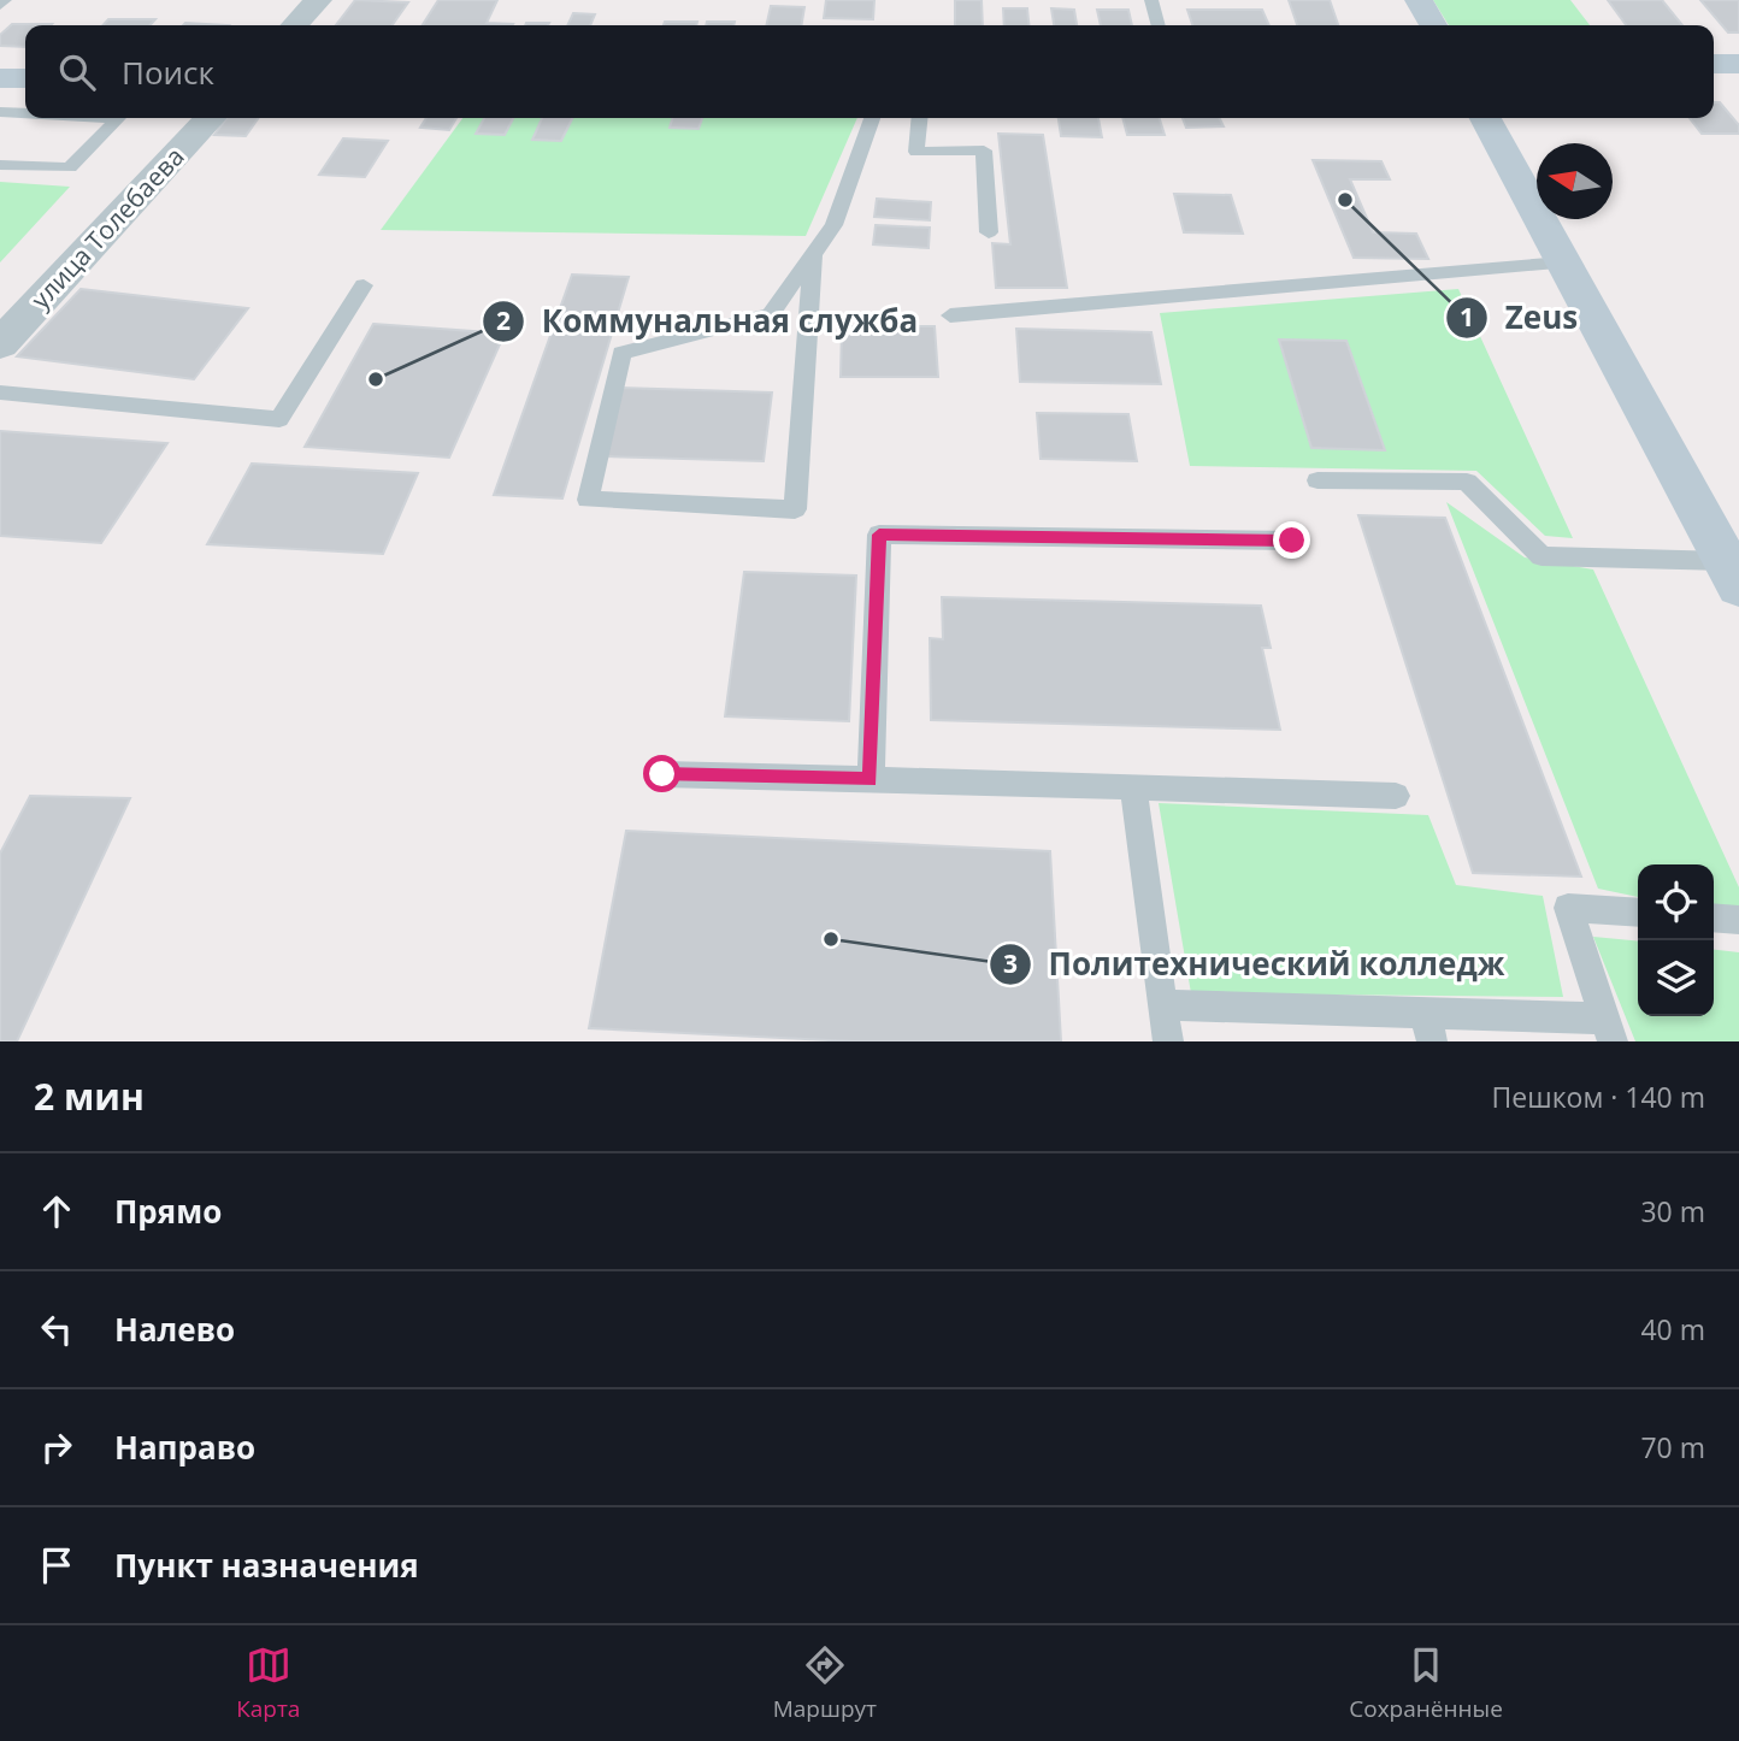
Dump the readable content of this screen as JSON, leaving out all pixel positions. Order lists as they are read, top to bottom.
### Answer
{
  "streets": {
    "street": ["улица Толебаева"]
  },
  "places": ["Zeus", "Коммунальная служба", "Политехнический колледж"],
  "north": "left",
  "page": {
    "search": "Поиск",
    "heading": ["2 мин", "Пешком · 140 m"],
    "list": [
      ["Прямо", "30 m"],
      ["Налево", "40 m"],
      ["Направо", "70 m"],
      "Пункт назначения"
    ],
    "nav": ["Карта", "Маршрут", "Сохранённые"]
  }
}
